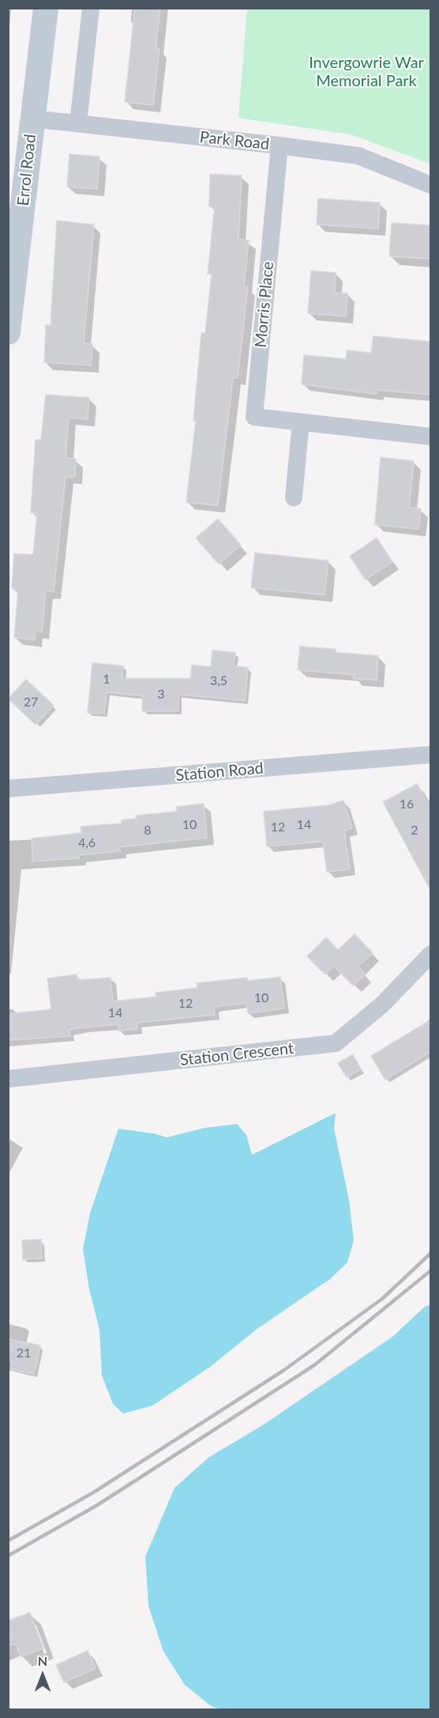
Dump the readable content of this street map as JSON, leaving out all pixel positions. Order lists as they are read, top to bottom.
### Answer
{
  "streets": {
    "street": [
      "Park Road",
      "Errol Road",
      "Morris Place",
      "Station Road",
      "Station Crescent"
    ]
  },
  "crossings": [
    ["Park Road", "Errol Road"],
    ["Park Road", "Morris Place"]
  ],
  "parks": ["Invergowrie War Memorial Park"],
  "house_numbers": [
    "1",
    "3,5",
    "3",
    "27",
    "16",
    "10",
    "14",
    "12",
    "8",
    "2",
    "4,6",
    "10",
    "12",
    "14",
    "21"
  ],
  "north": "top"
}
